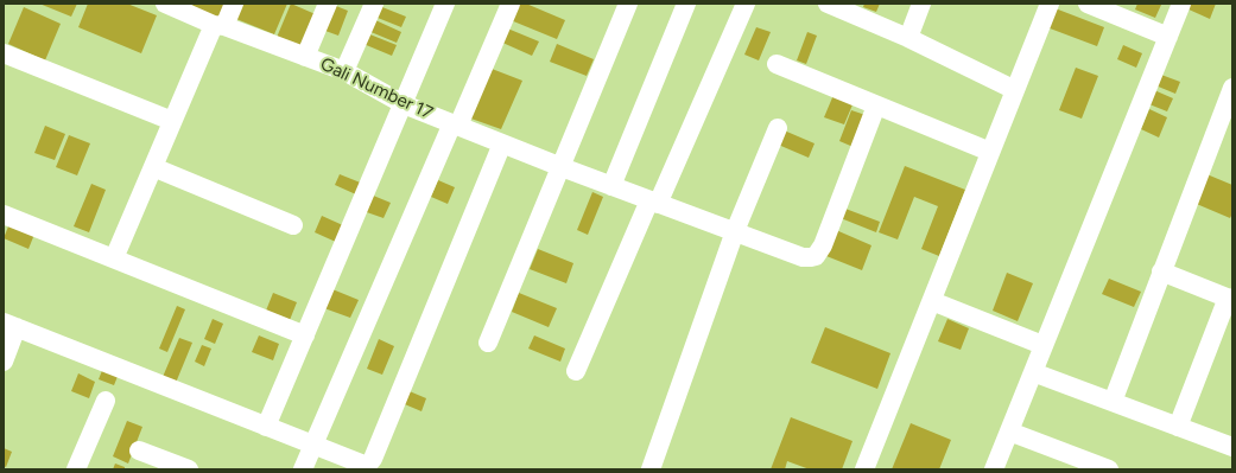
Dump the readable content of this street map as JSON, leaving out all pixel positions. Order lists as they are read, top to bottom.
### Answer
{
  "streets": {
    "street": ["Gali Number 17"]
  }
}
